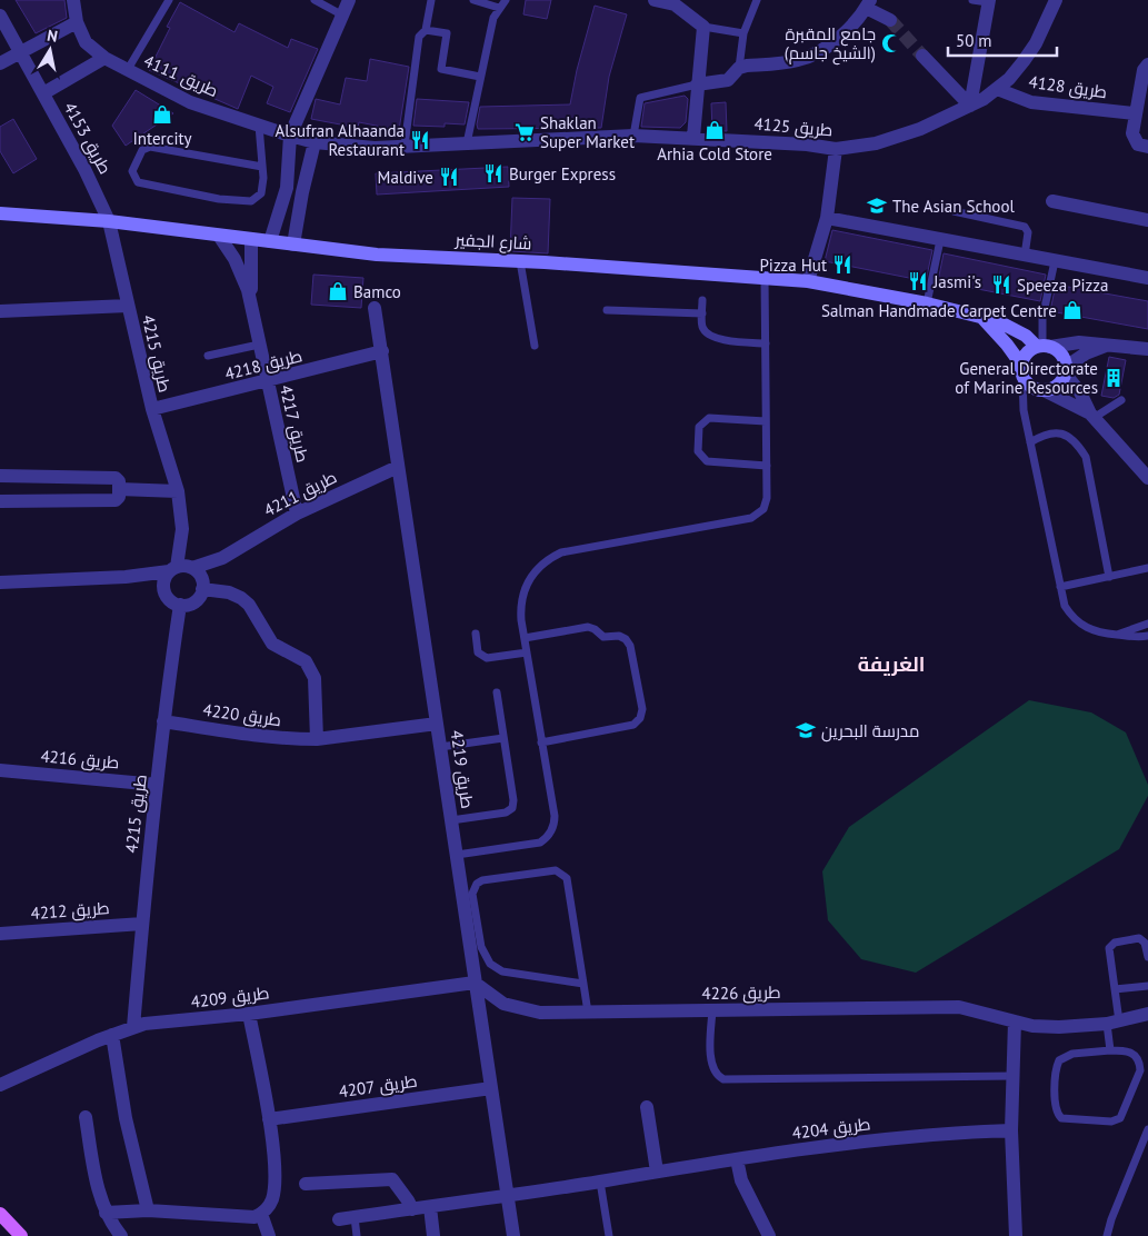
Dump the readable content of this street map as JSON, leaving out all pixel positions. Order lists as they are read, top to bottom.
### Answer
{
  "streets": {
    "street": [
      "طريق 4111",
      "طريق 4128",
      "طريق 4125",
      "طريق 4153",
      "شارع الجفير",
      "طريق 4215",
      "طريق 4218",
      "طريق 4217",
      "طريق 4211",
      "طريق 4220",
      "طريق 4216",
      "طريق 4219",
      "طريق 4212",
      "طريق 4226",
      "طريق 4209",
      "طريق 4207",
      "طريق 4204"
    ]
  },
  "crossings": [
    ["طريق 4111", "طريق 4125"],
    ["طريق 4128", "طريق 4125"],
    ["طريق 4153", "شارع الجفير"],
    ["طريق 4153", "طريق 4215"],
    ["شارع الجفير", "طريق 4215"],
    ["شارع الجفير", "طريق 4217"],
    ["طريق 4215", "طريق 4218"],
    ["طريق 4215", "طريق 4211"],
    ["طريق 4215", "طريق 4220"],
    ["طريق 4215", "طريق 4216"],
    ["طريق 4215", "طريق 4212"],
    ["طريق 4215", "طريق 4209"],
    ["طريق 4218", "طريق 4217"],
    ["طريق 4218", "طريق 4219"],
    ["طريق 4217", "طريق 4211"],
    ["طريق 4211", "طريق 4219"],
    ["طريق 4220", "طريق 4219"],
    ["طريق 4219", "طريق 4226"],
    ["طريق 4219", "طريق 4209"],
    ["طريق 4219", "طريق 4207"],
    ["طريق 4219", "طريق 4204"],
    ["طريق 4226", "طريق 4209"]
  ],
  "districts": ["الغريفة"],
  "places": {
    "mosque": ["جامع المقبرة (الشيخ جاسم)"],
    "shop": [
      "Intercity",
      "Arhia Cold Store",
      "Bamco",
      "Salman Handmade Carpet Centre"
    ],
    "supermarket": ["Shaklan Super Market"],
    "restaurant": [
      "Alsufran Alhaanda Restaurant",
      "Burger Express",
      "Maldive",
      "Pizza Hut",
      "Jasmi's",
      "Speeza Pizza"
    ],
    "school or university": ["The Asian School", "مدرسة البحرين"],
    "building": ["General Directorate of Marine Resources"]
  },
  "scale_bar": "50 m",
  "north": "top"
}
